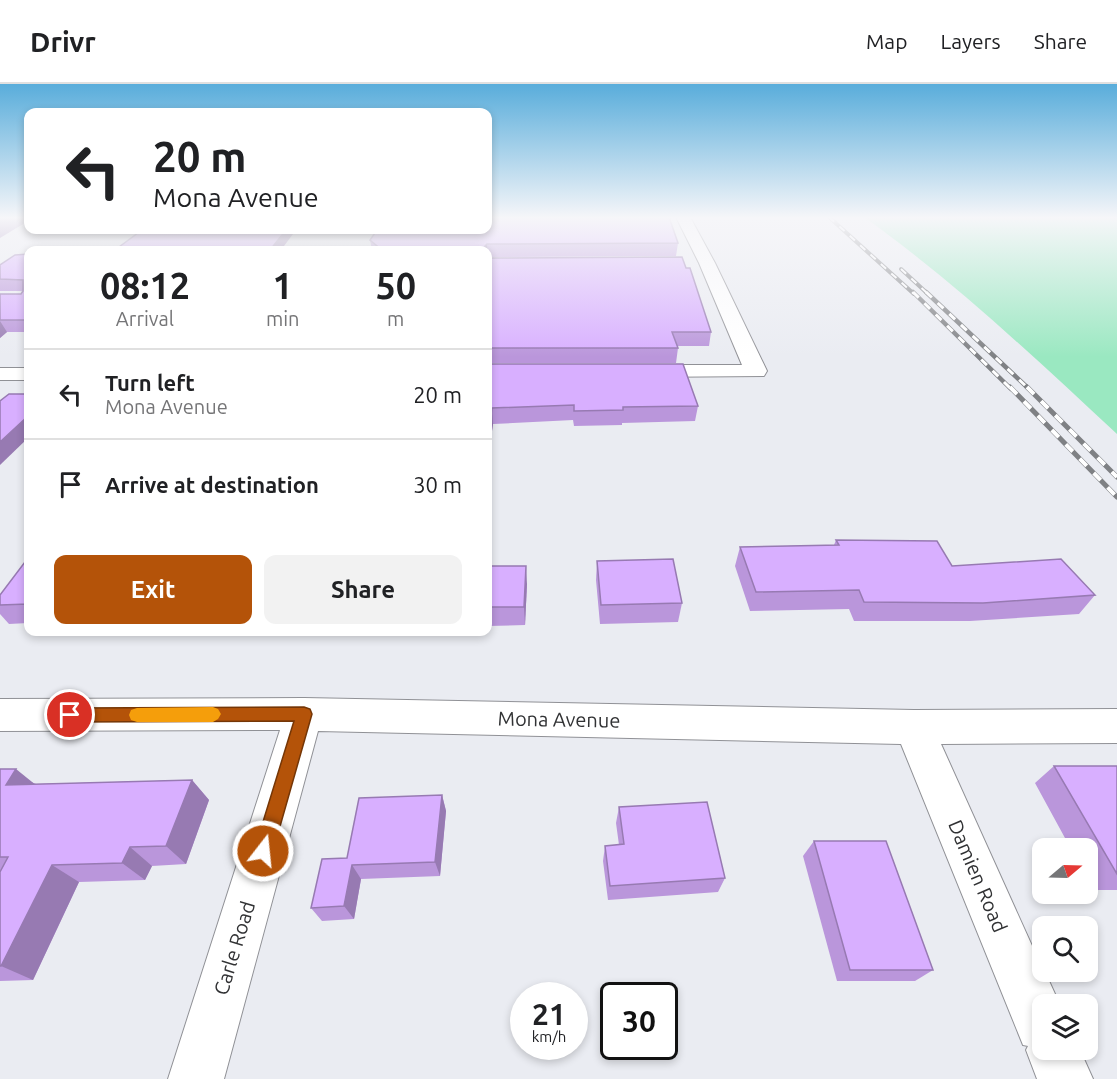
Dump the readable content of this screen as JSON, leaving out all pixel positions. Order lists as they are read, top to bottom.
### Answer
{
  "streets": {
    "street": ["Mona Avenue", "Damien Road", "Carle Road"]
  },
  "crossings": [
    ["Mona Avenue", "Damien Road"],
    ["Mona Avenue", "Carle Road"]
  ],
  "north": "right",
  "page": {
    "header": "Drivr",
    "nav": ["Map", "Layers", "Share"],
    "turn": ["20 m", "Mona Avenue"],
    "eta": [
      "08:12",
      "Arrival",
      "1",
      "min",
      "50",
      "m"
    ],
    "list": [
      {
        "name": "Turn left",
        "note": "Mona Avenue",
        "value": "20 m"
      },
      {
        "name": "Arrive at destination",
        "value": "30 m"
      }
    ],
    "buttons": ["Exit", "Share"],
    "speed": "21 km/h",
    "limit": "30"
  }
}
